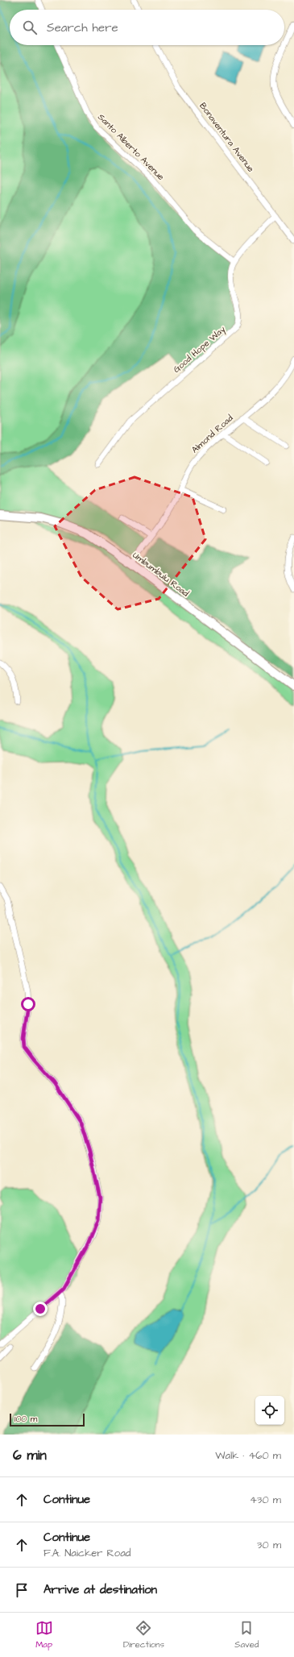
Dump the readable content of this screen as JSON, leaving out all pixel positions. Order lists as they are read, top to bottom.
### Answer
{
  "streets": {
    "main road": ["Umbumbulu Road"],
    "street": [
      "Bonaventura Avenue",
      "Santo Alberto Avenue",
      "Good Hope Way",
      "Almond Road"
    ]
  },
  "crossings": [
    ["Bonaventura Avenue", "Good Hope Way"],
    ["Santo Alberto Avenue", "Good Hope Way"],
    ["Almond Road", "Umbumbulu Road"]
  ],
  "scale_bar": "100 m",
  "page": {
    "search": "Search here",
    "scale": "100 m",
    "heading": ["6 min", "Walk · 460 m"],
    "list": [
      ["Continue", "430 m"],
      ["Continue", "F.A. Naicker Road", "30 m"],
      "Arrive at destination"
    ],
    "nav": ["Map", "Directions", "Saved"]
  }
}
